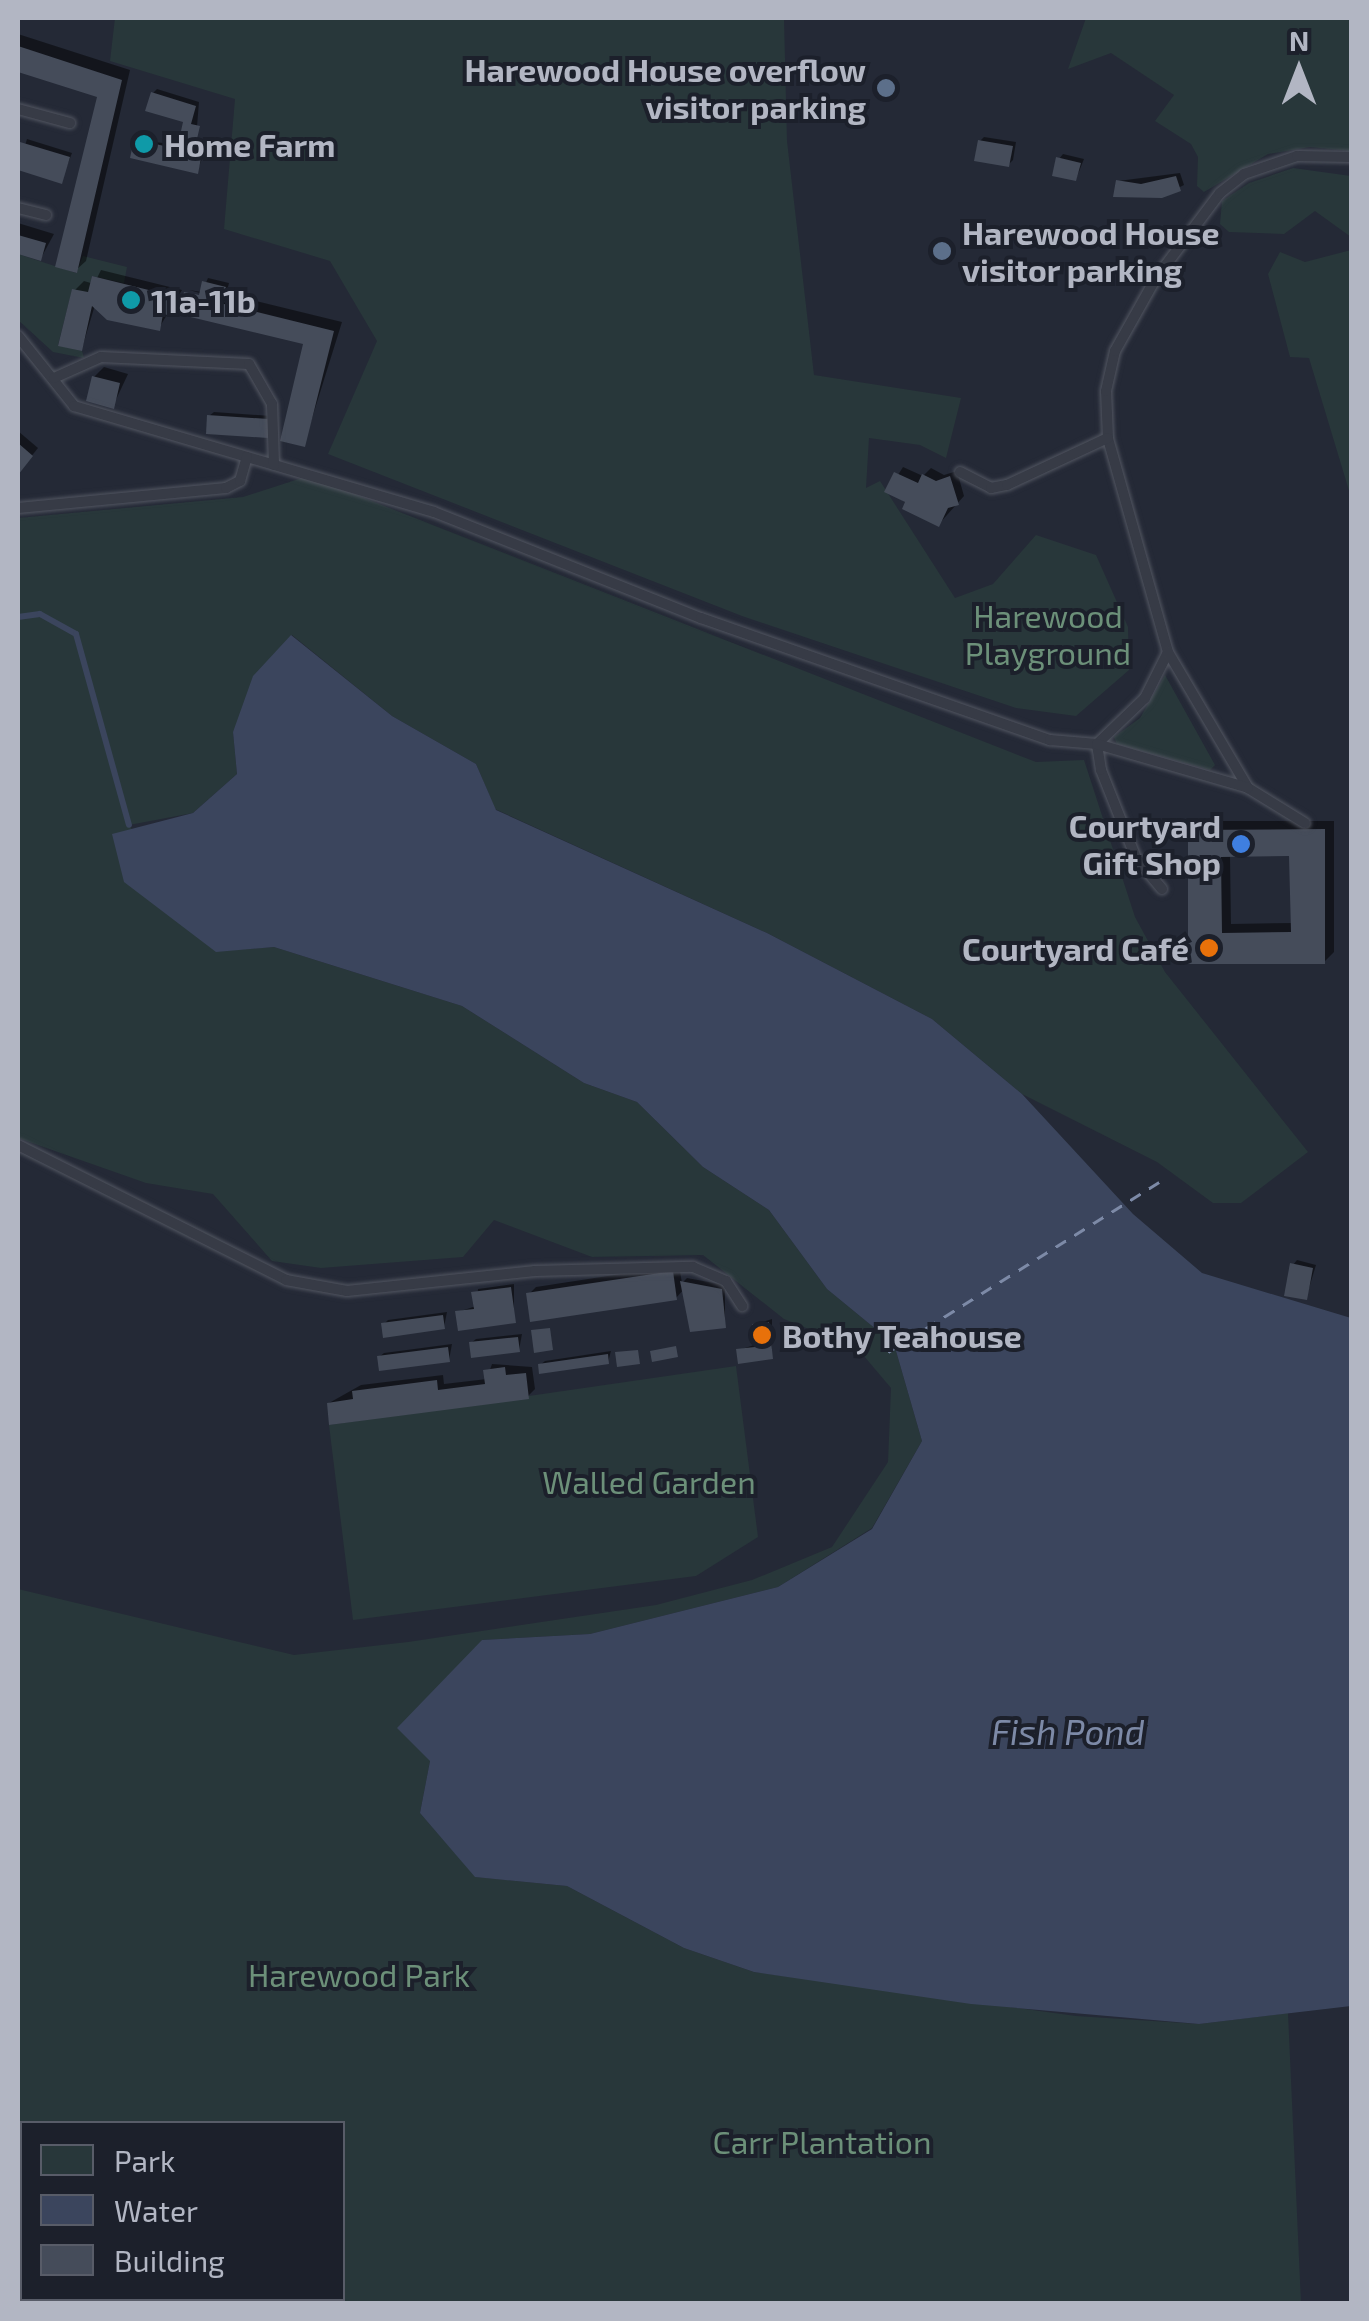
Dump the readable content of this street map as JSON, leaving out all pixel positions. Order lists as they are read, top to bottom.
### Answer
{
  "water": ["Fish Pond"],
  "parks": [
    "Harewood Playground",
    "Walled Garden",
    "Harewood Park",
    "Carr Plantation"
  ],
  "places": [
    "Harewood House overflow visitor parking",
    "Home Farm",
    "Harewood House visitor parking",
    "11a-11b",
    "Courtyard Gift Shop",
    "Courtyard Café",
    "Bothy Teahouse"
  ],
  "legend": ["Park", "Water", "Building"],
  "north": "top"
}
